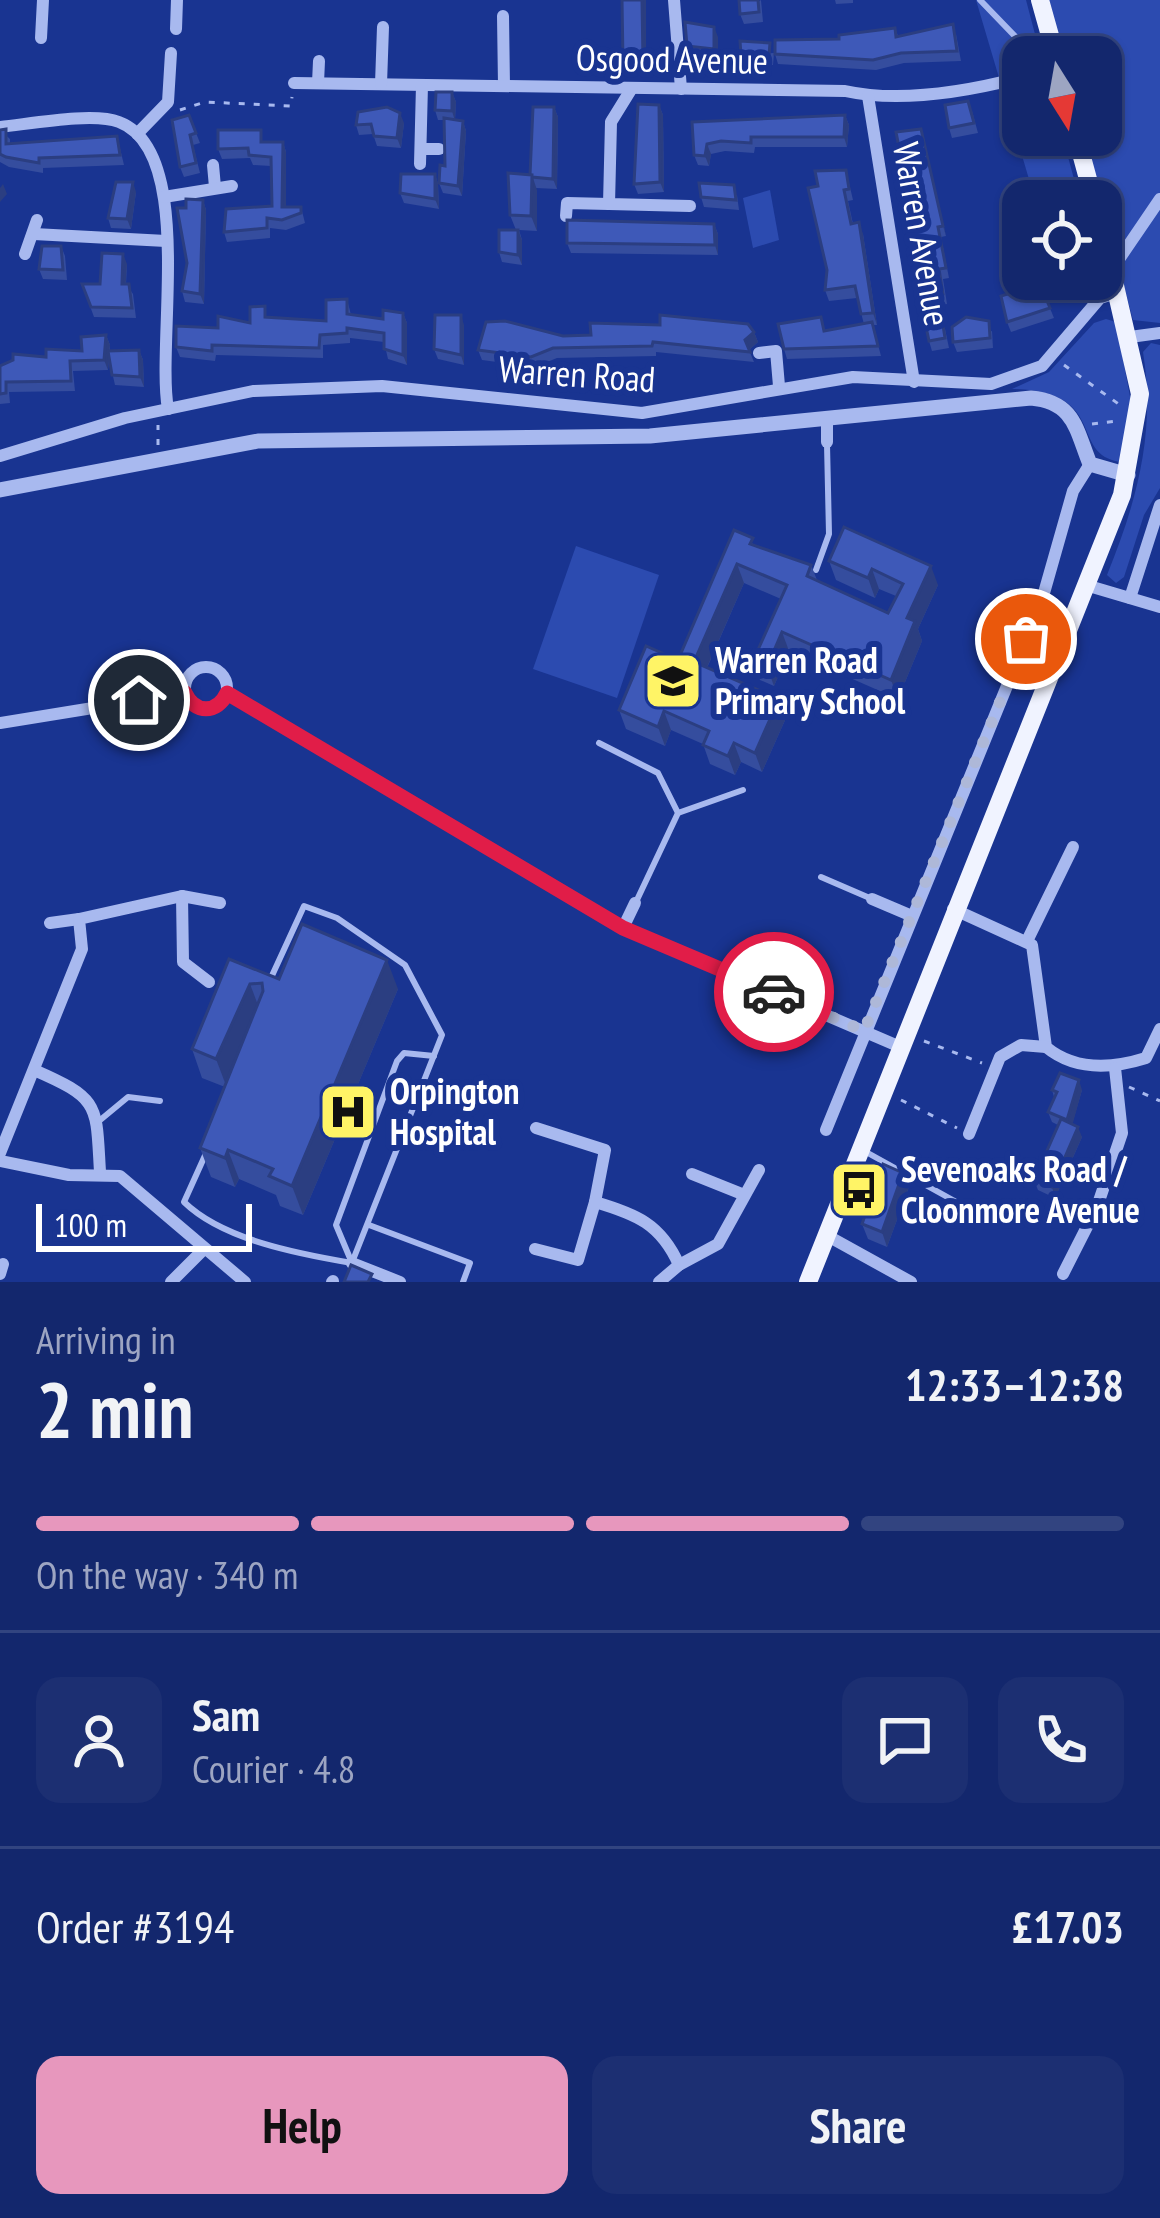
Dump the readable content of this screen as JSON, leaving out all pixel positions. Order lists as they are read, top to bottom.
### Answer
{
  "streets": {
    "street": ["Osgood Avenue", "Warren Avenue", "Warren Road"]
  },
  "crossings": [
    ["Osgood Avenue", "Warren Avenue"],
    ["Warren Avenue", "Warren Road"]
  ],
  "places": {
    "school or university": ["Warren Road Primary School"],
    "hospital": ["Orpington Hospital"],
    "bus stop": ["Sevenoaks Road / Cloonmore Avenue"]
  },
  "scale_bar": "100 m",
  "north": "bottom",
  "page": {
    "scale": "100 m",
    "heading": ["2 min", "Arriving in", "12:33–12:38"],
    "panel": [
      "Sam",
      "Courier · 4.8",
      "Order #3194",
      "£17.03"
    ],
    "bar": "On the way · 340 m",
    "buttons": ["Help", "Share"]
  }
}
